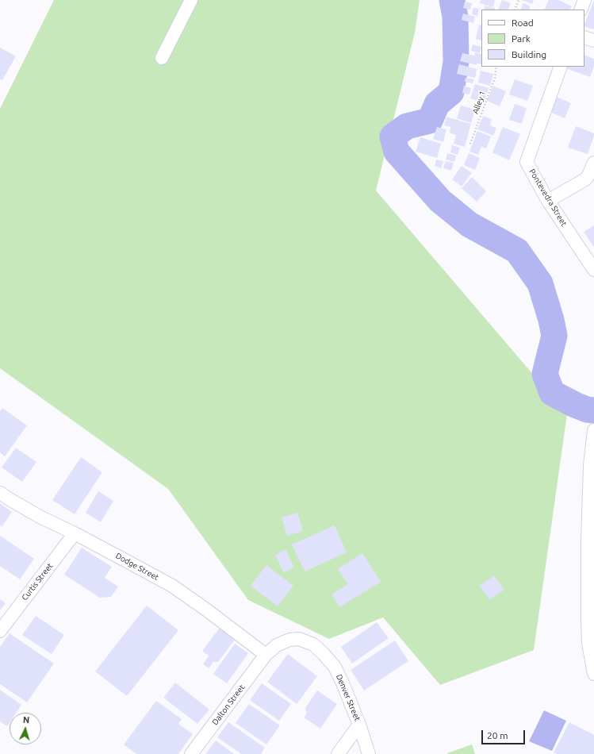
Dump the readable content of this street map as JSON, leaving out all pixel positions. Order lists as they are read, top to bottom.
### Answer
{
  "streets": {
    "street": [
      "Pontevedra Street",
      "Dodge Street",
      "Curtis Street",
      "Denver Street",
      "Dalton Street"
    ],
    "path": ["Alley 1"]
  },
  "crossings": [
    ["Dodge Street", "Curtis Street"],
    ["Dodge Street", "Denver Street"],
    ["Dodge Street", "Dalton Street"],
    ["Denver Street", "Dalton Street"]
  ],
  "legend": ["Road", "Park", "Building"],
  "scale_bar": "20 m",
  "north": "top"
}
